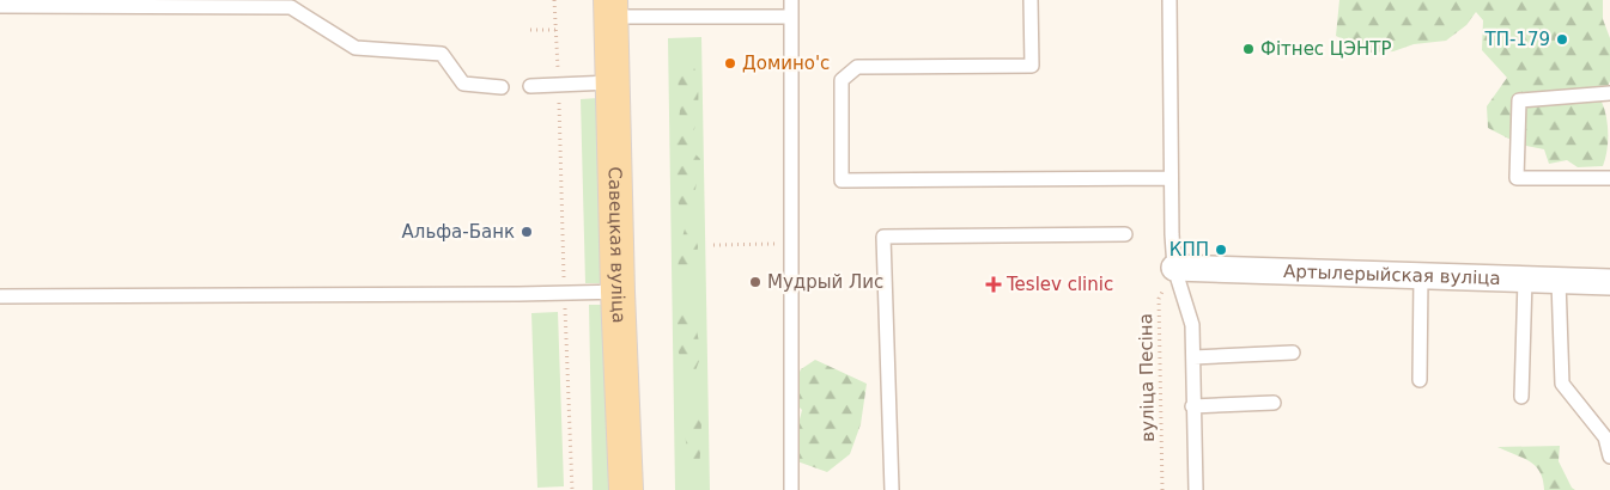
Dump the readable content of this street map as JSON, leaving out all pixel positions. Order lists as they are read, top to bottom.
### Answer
{
  "streets": {
    "main road": ["Савецкая вуліца"],
    "street": ["Артылерыйская вуліца"],
    "path": ["вуліца Песіна"]
  },
  "crossings": [
    ["Артылерыйская вуліца", "вуліца Песіна"]
  ],
  "places": {
    "other": [
      "ТП-179",
      "Фітнес ЦЭНТР",
      "Домино'c",
      "Альфа-Банк",
      "КПП",
      "Мудрый Лис"
    ],
    "health": ["Teslev clinic"]
  }
}
